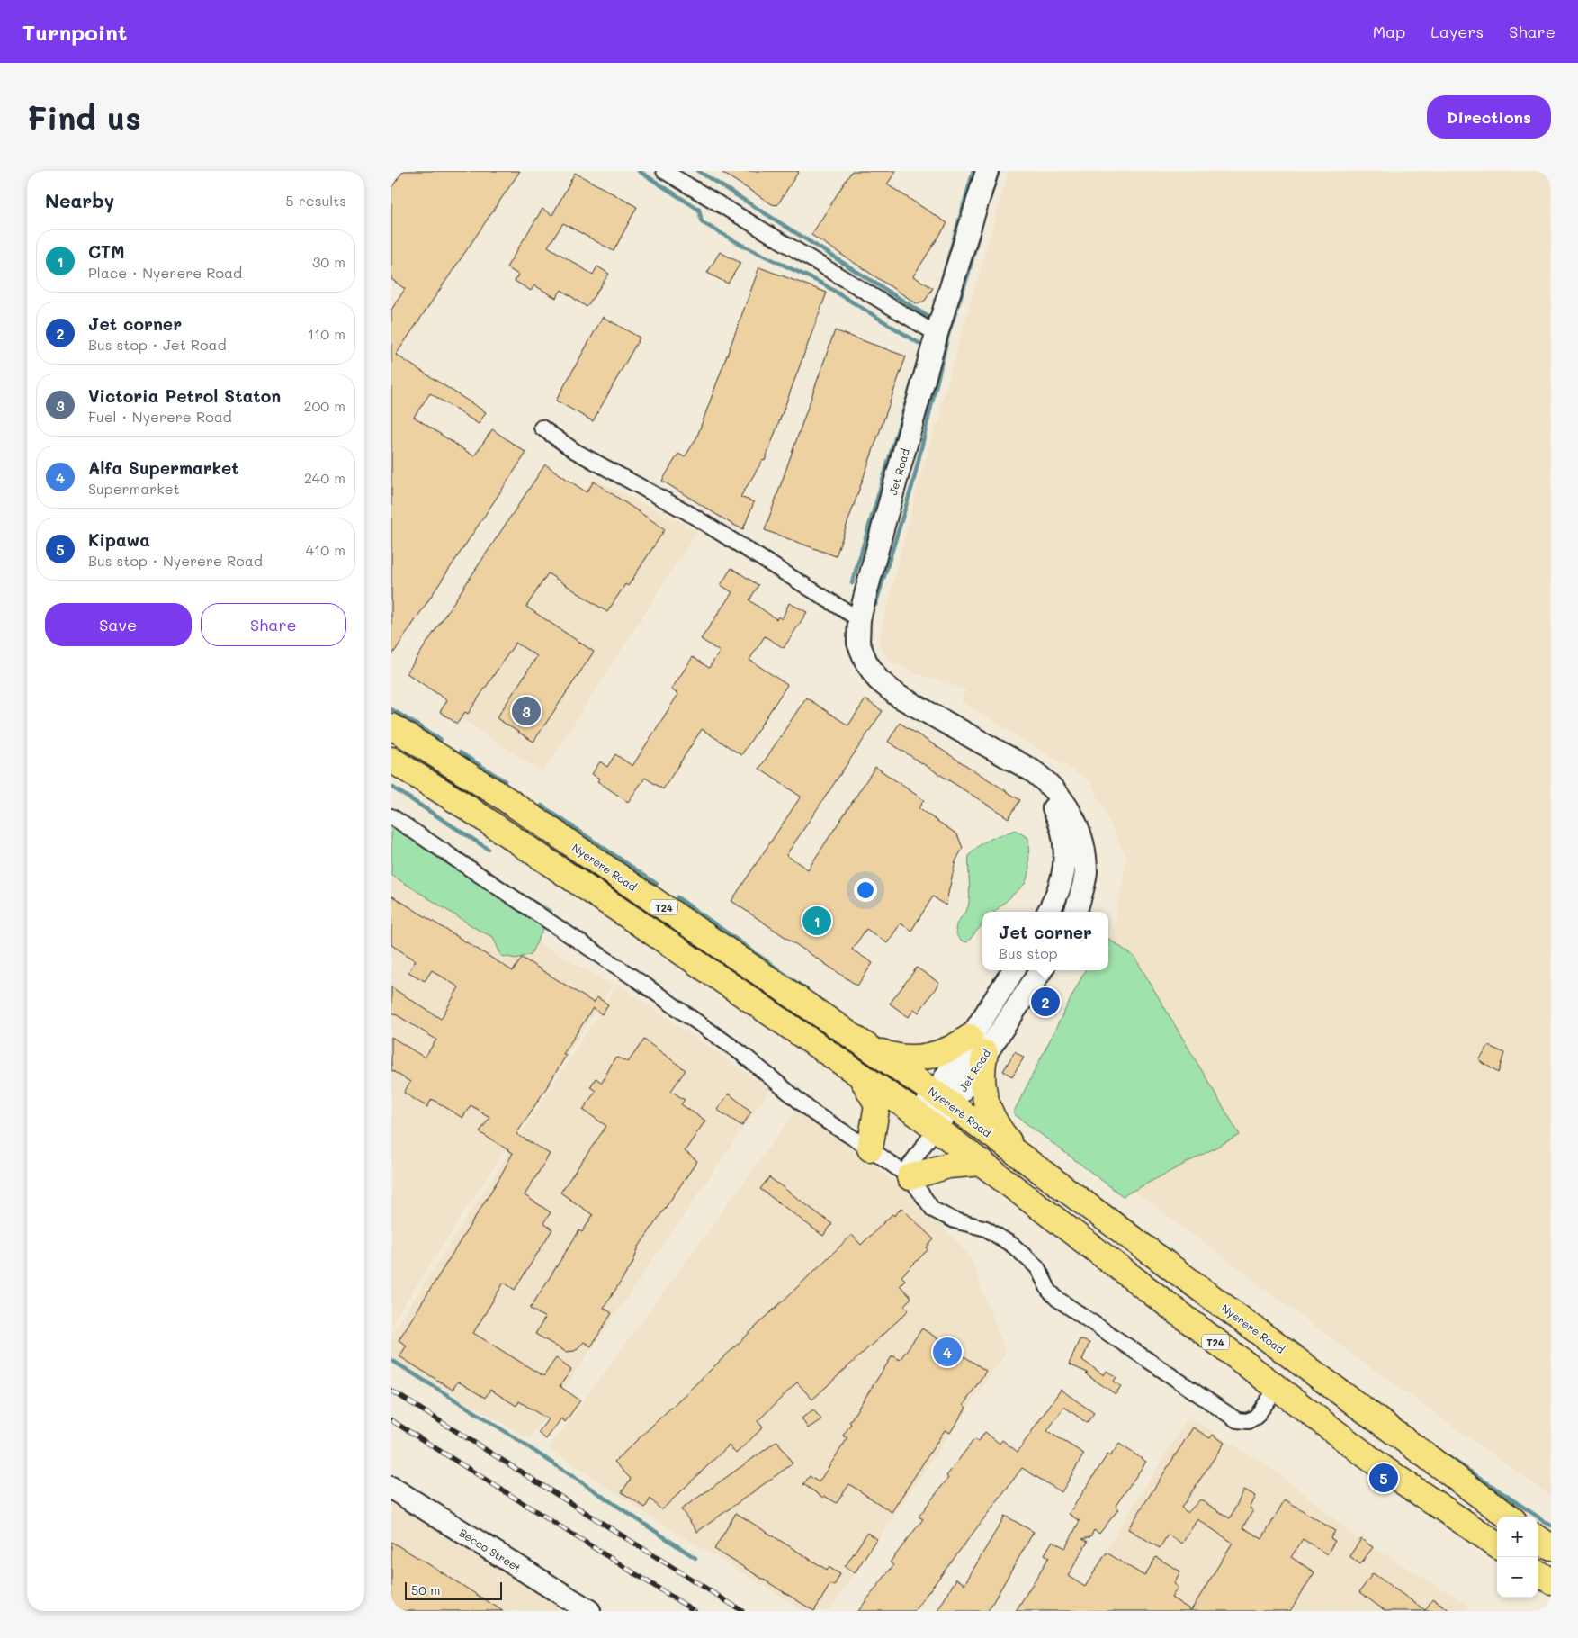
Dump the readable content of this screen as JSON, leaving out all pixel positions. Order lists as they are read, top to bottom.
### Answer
{
  "streets": {
    "highway": ["Nyerere Road", "T24"],
    "main road": ["Jet Road", "Becco Street"]
  },
  "crossings": [
    ["Jet Road", "Nyerere Road"],
    ["Jet Road", "T24"]
  ],
  "scale_bar": "50 m",
  "page": {
    "header": "Turnpoint",
    "nav": ["Map", "Layers", "Share"],
    "buttons": [
      "Directions",
      ["Save", "Share"]
    ],
    "title": "Find us",
    "heading": ["Nearby", "5 results"],
    "list": [
      {
        "mark": "1",
        "name": "CTM",
        "note": "Place · Nyerere Road",
        "value": "30 m"
      },
      {
        "mark": "2",
        "name": "Jet corner",
        "note": "Bus stop · Jet Road",
        "value": "110 m"
      },
      {
        "mark": "3",
        "name": "Victoria Petrol Staton",
        "note": "Fuel · Nyerere Road",
        "value": "200 m"
      },
      {
        "mark": "4",
        "name": "Alfa Supermarket",
        "note": "Supermarket",
        "value": "240 m"
      },
      {
        "mark": "5",
        "name": "Kipawa",
        "note": "Bus stop · Nyerere Road",
        "value": "410 m"
      }
    ],
    "pins": [
      "3",
      "1",
      "2",
      "4",
      "5"
    ],
    "popup": ["Jet corner", "Bus stop"],
    "map_buttons": ["+", "−"],
    "scale": "50 m"
  }
}
